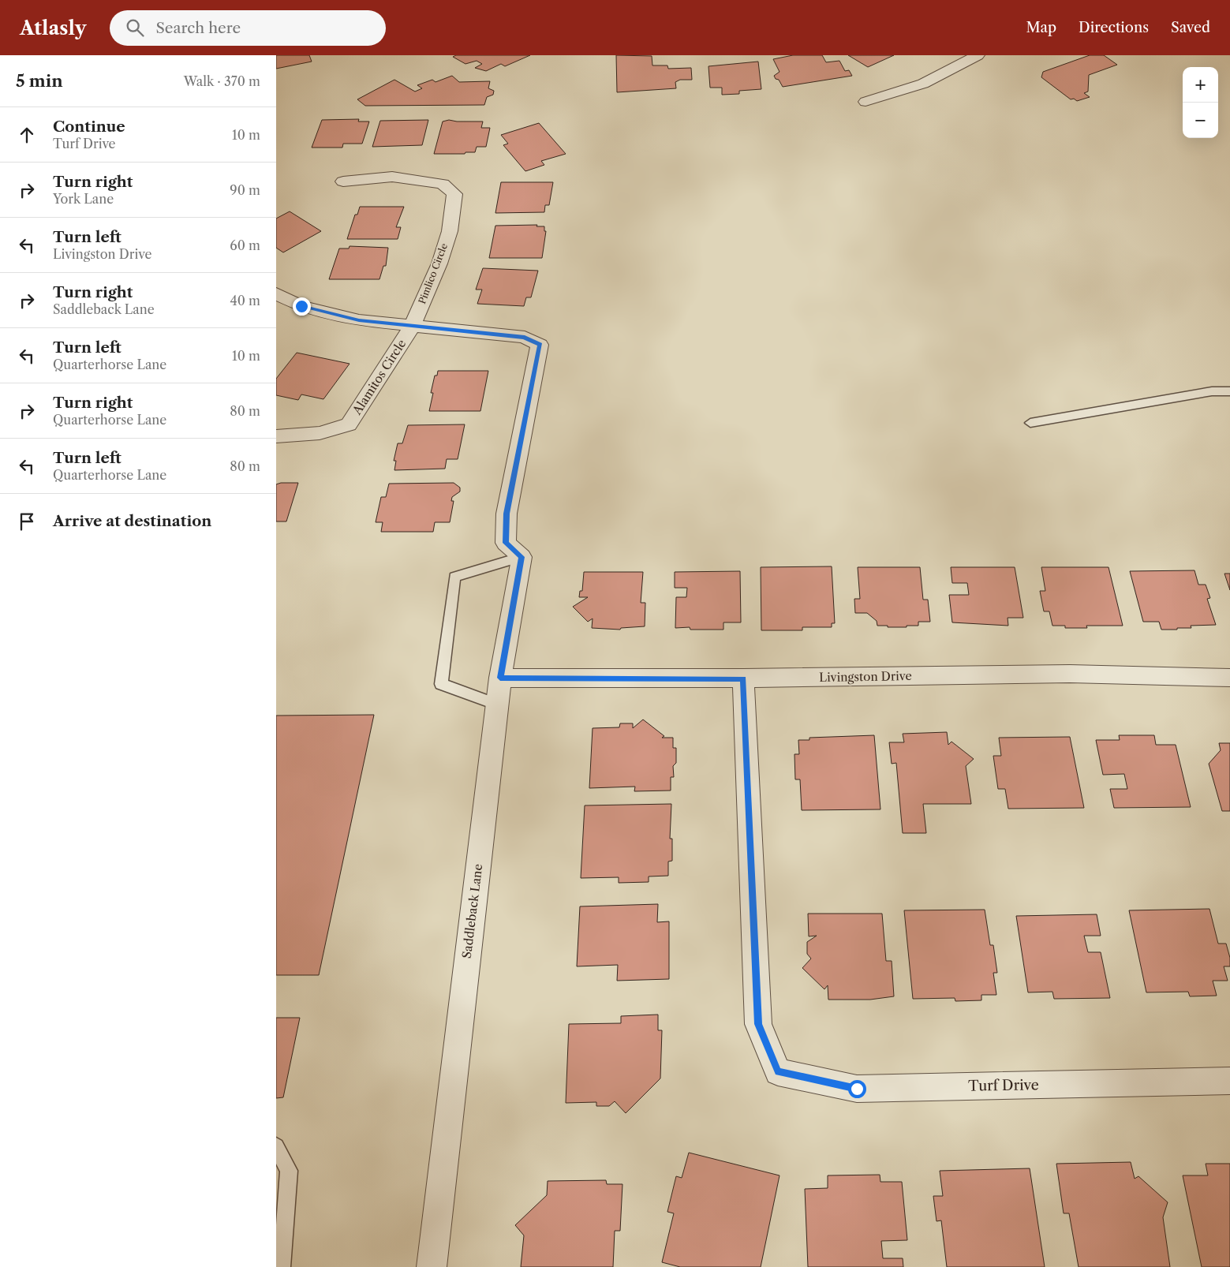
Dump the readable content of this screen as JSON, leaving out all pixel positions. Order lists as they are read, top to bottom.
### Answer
{
  "streets": {
    "street": [
      "Pimlico Circle",
      "Alamitos Circle",
      "Livingston Drive",
      "Saddleback Lane",
      "Turf Drive"
    ]
  },
  "crossings": [
    ["Pimlico Circle", "Alamitos Circle"],
    ["Livingston Drive", "Saddleback Lane"],
    ["Livingston Drive", "Turf Drive"]
  ],
  "page": {
    "header": "Atlasly",
    "search": "Search here",
    "nav": ["Map", "Directions", "Saved"],
    "heading": ["5 min", "Walk · 370 m"],
    "map_buttons": ["+", "−"],
    "list": [
      ["Continue", "Turf Drive", "10 m"],
      ["Turn right", "York Lane", "90 m"],
      ["Turn left", "Livingston Drive", "60 m"],
      ["Turn right", "Saddleback Lane", "40 m"],
      ["Turn left", "Quarterhorse Lane", "10 m"],
      ["Turn right", "Quarterhorse Lane", "80 m"],
      ["Turn left", "Quarterhorse Lane", "80 m"],
      "Arrive at destination"
    ]
  }
}
